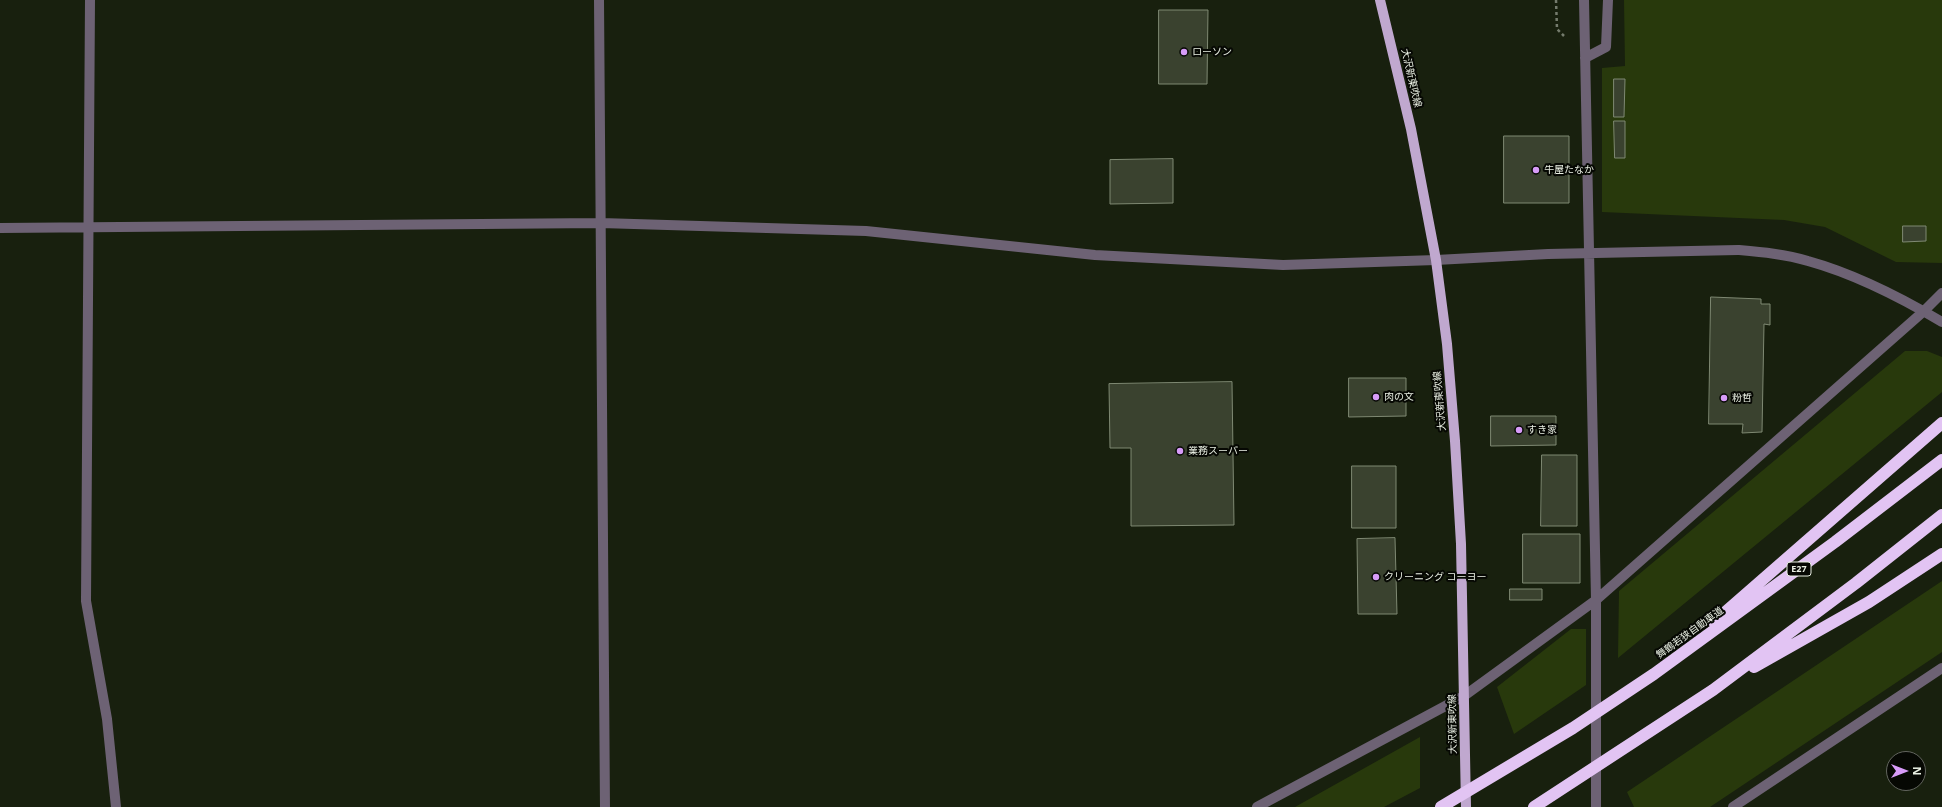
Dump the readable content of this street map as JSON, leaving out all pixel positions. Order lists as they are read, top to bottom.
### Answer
{
  "streets": {
    "highway": ["E27", "舞鶴若狭自動車道"],
    "main road": ["大沢新東吹線"]
  },
  "places": [
    "ローソン",
    "牛屋たなか",
    "肉の文",
    "粉哲",
    "すき家",
    "業務スーパー",
    "クリーニング コーヨー"
  ],
  "north": "right"
}
